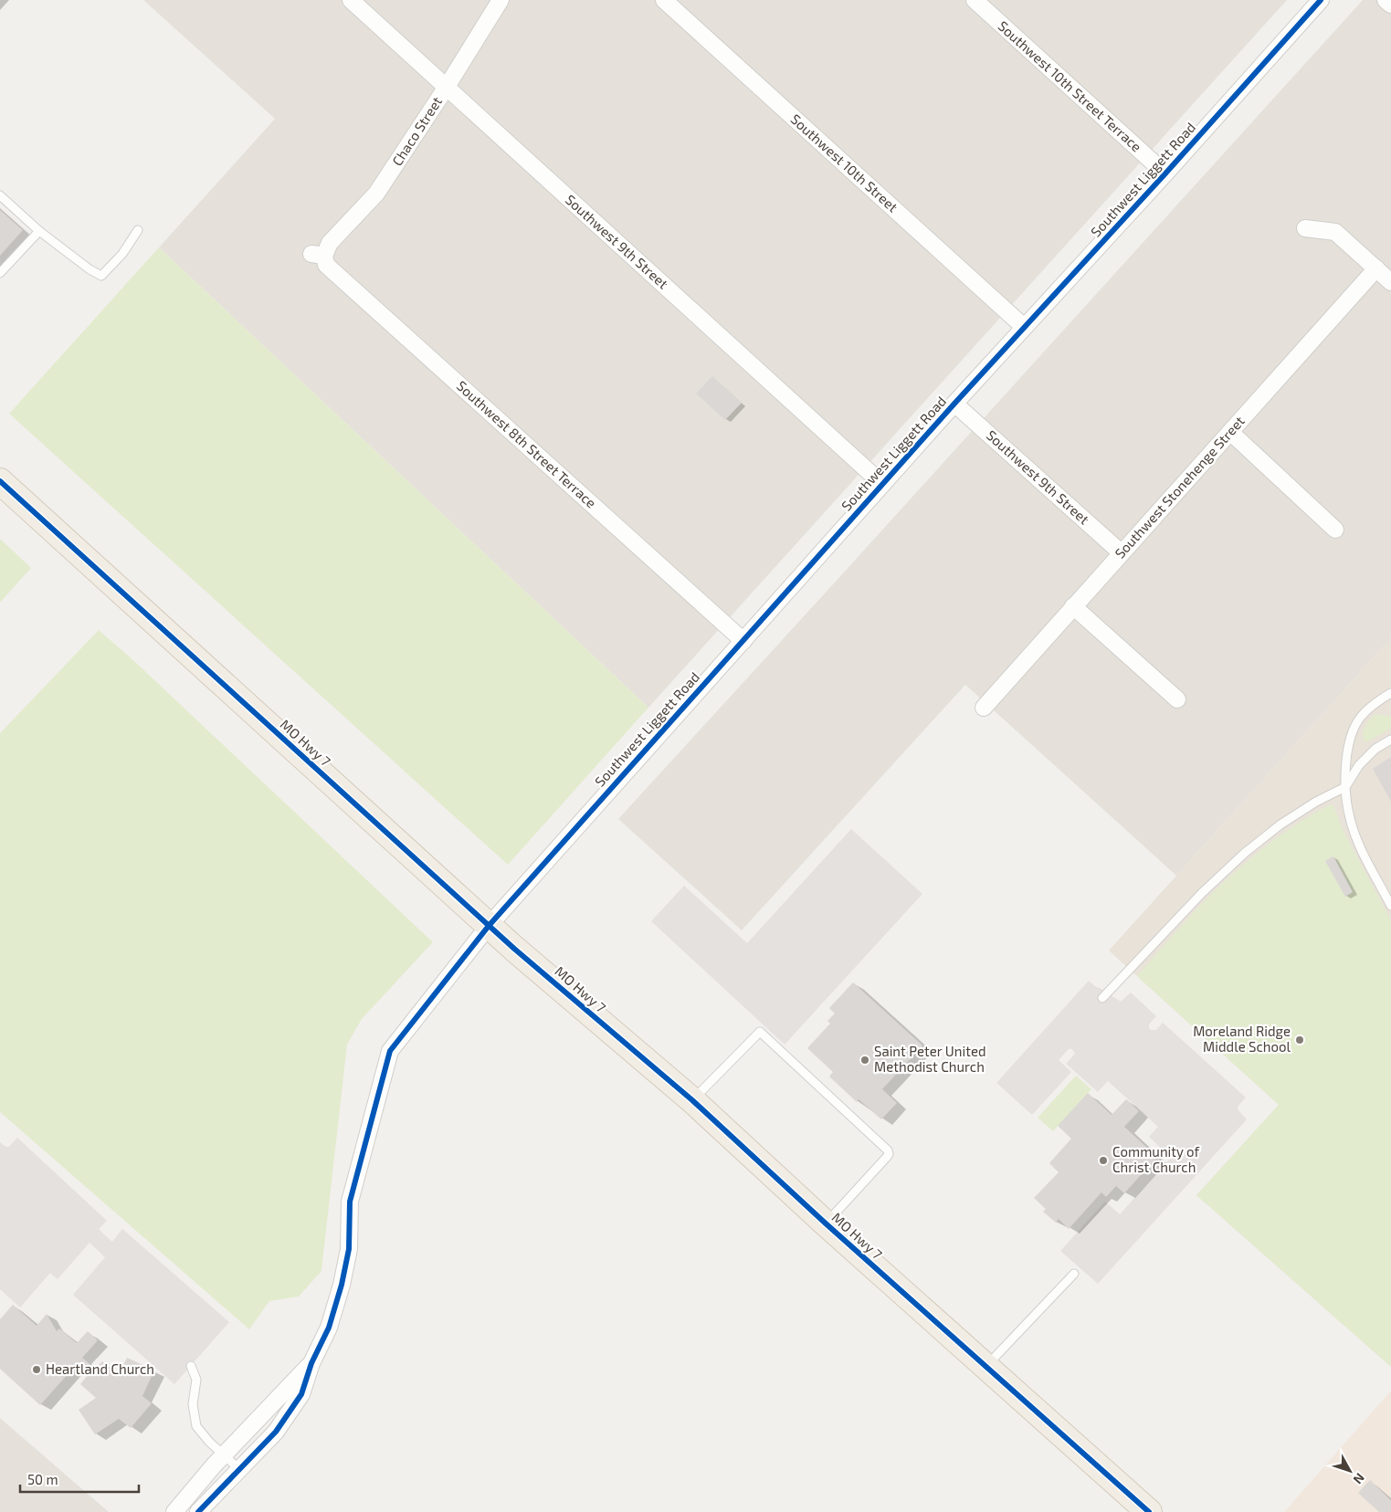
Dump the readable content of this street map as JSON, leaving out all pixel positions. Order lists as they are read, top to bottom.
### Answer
{
  "streets": {
    "main road": ["MO Hwy 7"],
    "street": [
      "Southwest 10th Street Terrace",
      "Chaco Street",
      "Southwest 10th Street",
      "Southwest Liggett Road",
      "Southwest 9th Street",
      "Southwest 8th Street Terrace",
      "Southwest Stonehenge Street"
    ]
  },
  "crossings": [
    ["Southwest 10th Street Terrace", "Southwest Liggett Road"],
    ["Chaco Street", "Southwest 9th Street"],
    ["Chaco Street", "Southwest 8th Street Terrace"],
    ["Southwest 10th Street", "Southwest Liggett Road"],
    ["Southwest Liggett Road", "Southwest 9th Street"],
    ["Southwest Liggett Road", "Southwest 8th Street Terrace"],
    ["Southwest Liggett Road", "MO Hwy 7"],
    ["Southwest 9th Street", "Southwest Stonehenge Street"]
  ],
  "places": [
    "Moreland Ridge Middle School",
    "Saint Peter United Methodist Church",
    "Community of Christ Church",
    "Heartland Church"
  ],
  "scale_bar": "50 m",
  "north": "bottom right"
}
